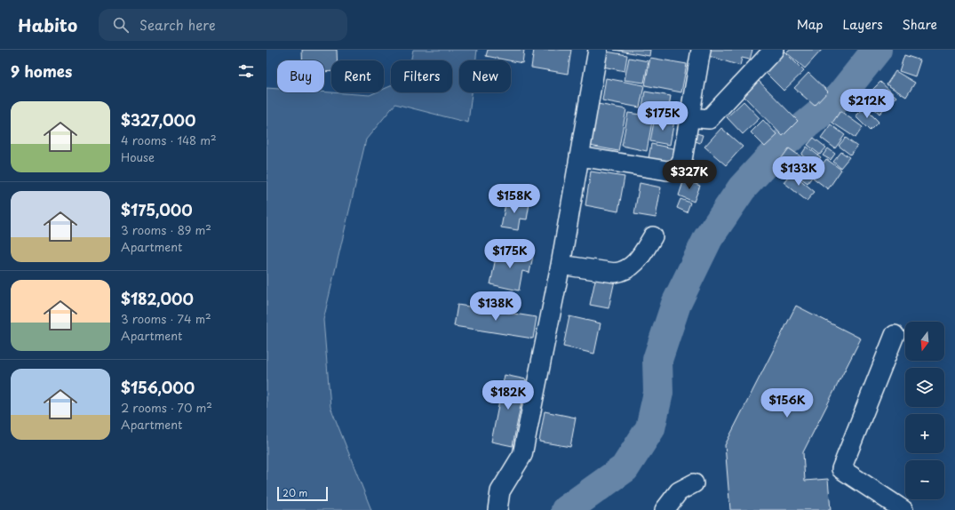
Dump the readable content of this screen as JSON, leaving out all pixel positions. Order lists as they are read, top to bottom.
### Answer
{
  "scale_bar": "20 m",
  "north": "bottom",
  "page": {
    "header": "Habito",
    "search": "Search here",
    "nav": ["Map", "Layers", "Share"],
    "heading": "9 homes",
    "chip": [
      "Buy",
      "Rent",
      "Filters",
      "New"
    ],
    "price": [
      "$212K",
      "$175K",
      "$133K",
      "$327K",
      "$158K",
      "$175K",
      "$138K",
      "$182K",
      "$156K"
    ],
    "list": [
      {
        "name": "$327,000",
        "note": "4 rooms · 148 m² · House"
      },
      {
        "name": "$175,000",
        "note": "3 rooms · 89 m² · Apartment"
      },
      {
        "name": "$182,000",
        "note": "3 rooms · 74 m² · Apartment"
      },
      {
        "name": "$156,000",
        "note": "2 rooms · 70 m² · Apartment"
      }
    ],
    "map_buttons": ["+", "−"],
    "scale": "20 m"
  }
}
